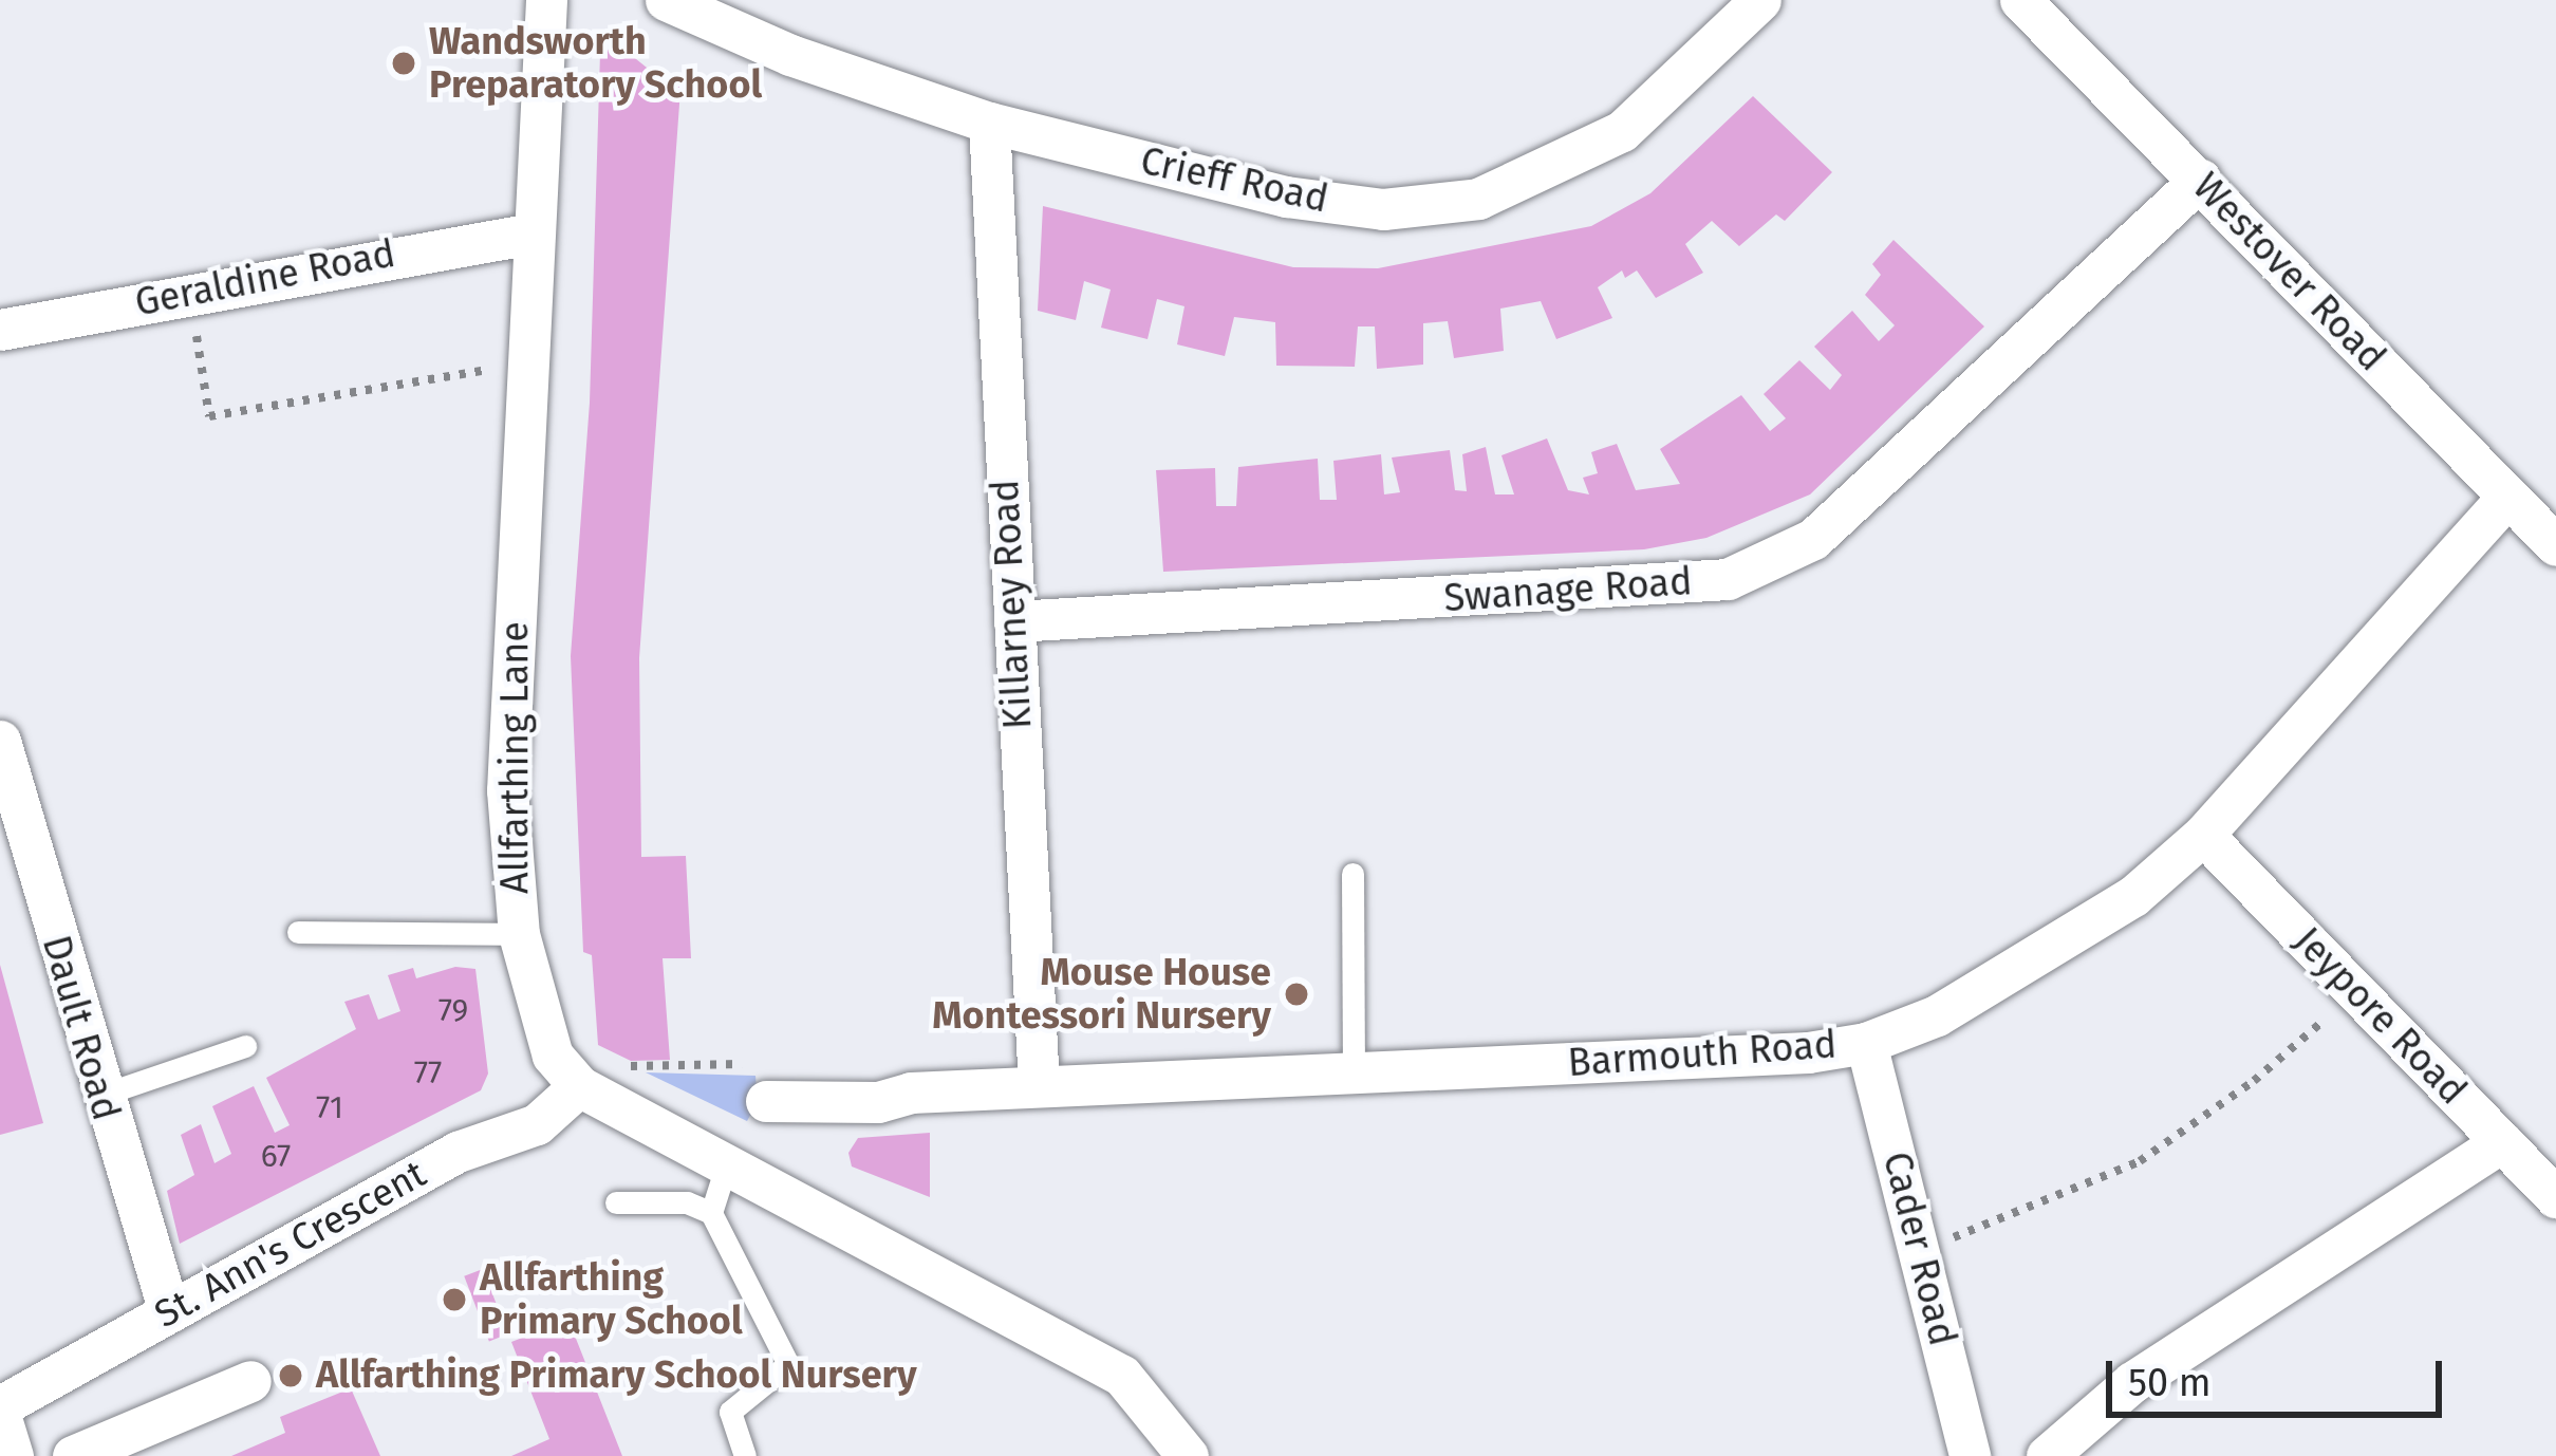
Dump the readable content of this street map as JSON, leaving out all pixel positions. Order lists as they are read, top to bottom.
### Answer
{
  "streets": {
    "street": [
      "Crieff Road",
      "Westover Road",
      "Geraldine Road",
      "Swanage Road",
      "Killarney Road",
      "Allfarthing Lane",
      "Jeypore Road",
      "Dault Road",
      "Barmouth Road",
      "St. Ann's Crescent",
      "Cader Road"
    ]
  },
  "crossings": [
    ["Crieff Road", "Killarney Road"],
    ["Westover Road", "Swanage Road"],
    ["Westover Road", "Barmouth Road"],
    ["Geraldine Road", "Allfarthing Lane"],
    ["Swanage Road", "Killarney Road"],
    ["Killarney Road", "Barmouth Road"],
    ["Allfarthing Lane", "St. Ann's Crescent"],
    ["Jeypore Road", "Barmouth Road"],
    ["Dault Road", "St. Ann's Crescent"],
    ["Barmouth Road", "Cader Road"]
  ],
  "places": [
    "Wandsworth Preparatory School",
    "Mouse House Montessori Nursery",
    "Allfarthing Primary School",
    "Allfarthing Primary School Nursery"
  ],
  "house_numbers": [
    "79",
    "77",
    "71",
    "67"
  ],
  "scale_bar": "50 m"
}
